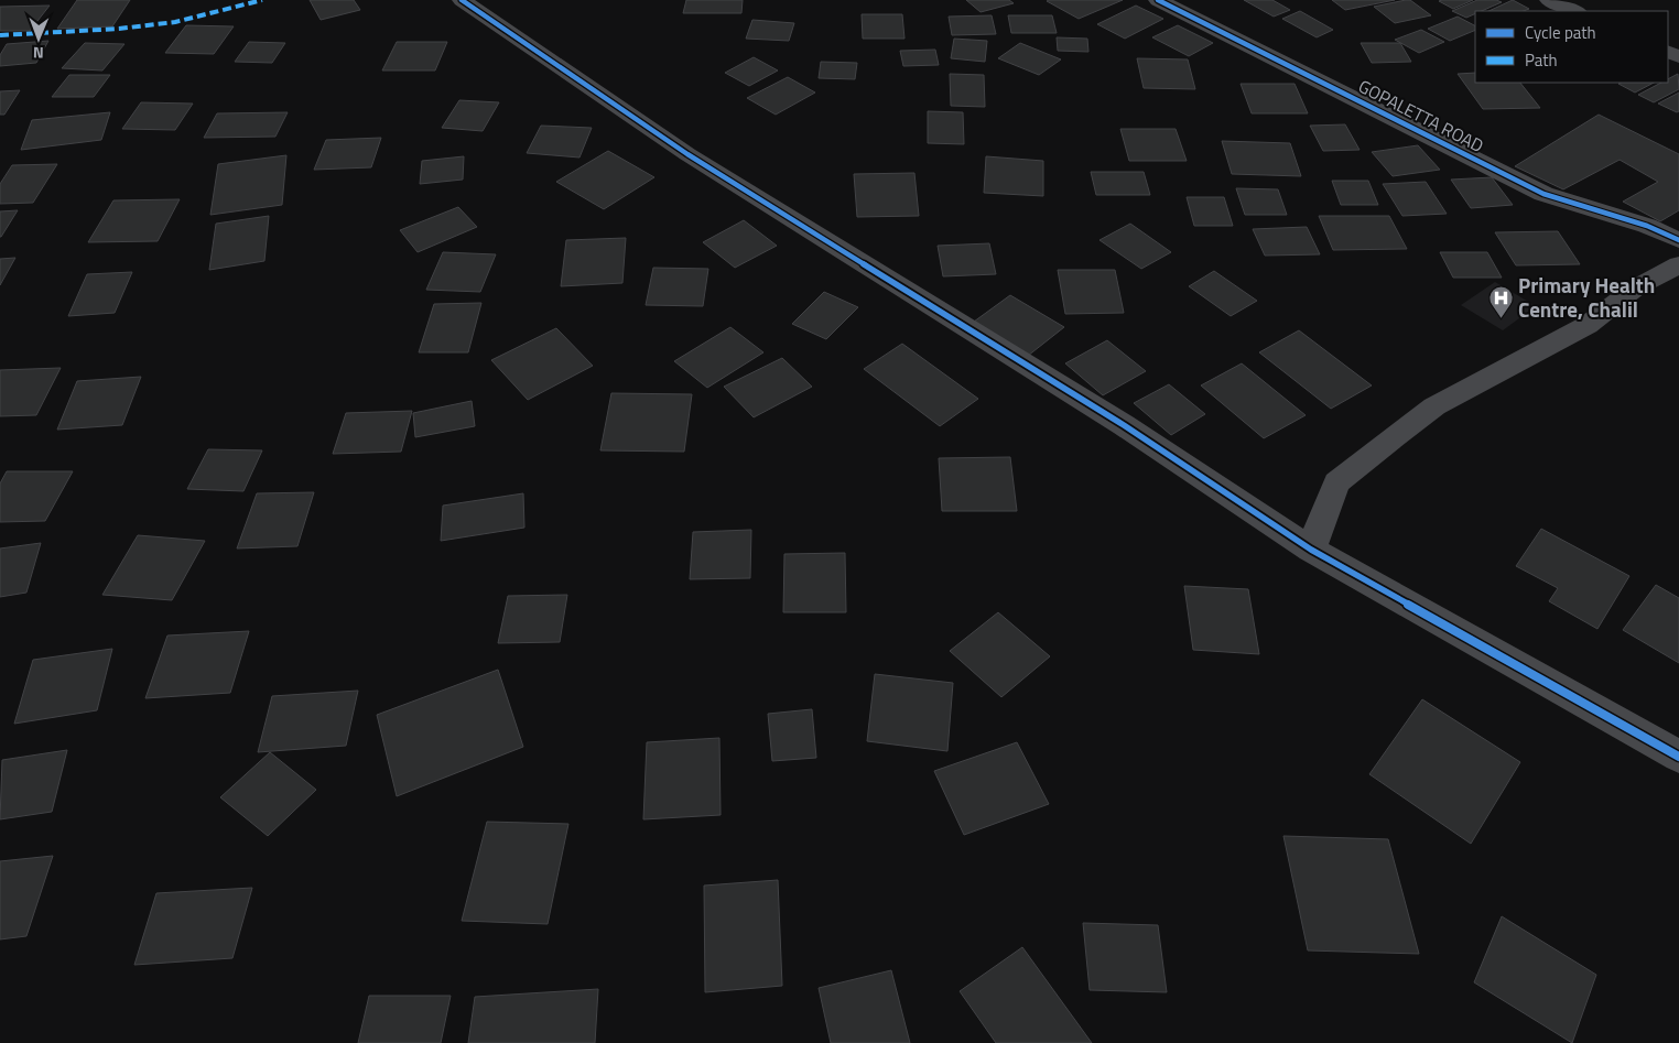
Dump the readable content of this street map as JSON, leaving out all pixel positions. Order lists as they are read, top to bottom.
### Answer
{
  "streets": {
    "street": ["GOPALETTA ROAD"]
  },
  "places": {
    "hospital": ["Primary Health Centre, Chalil"]
  },
  "legend": ["Cycle path", "Path"],
  "north": "bottom"
}
